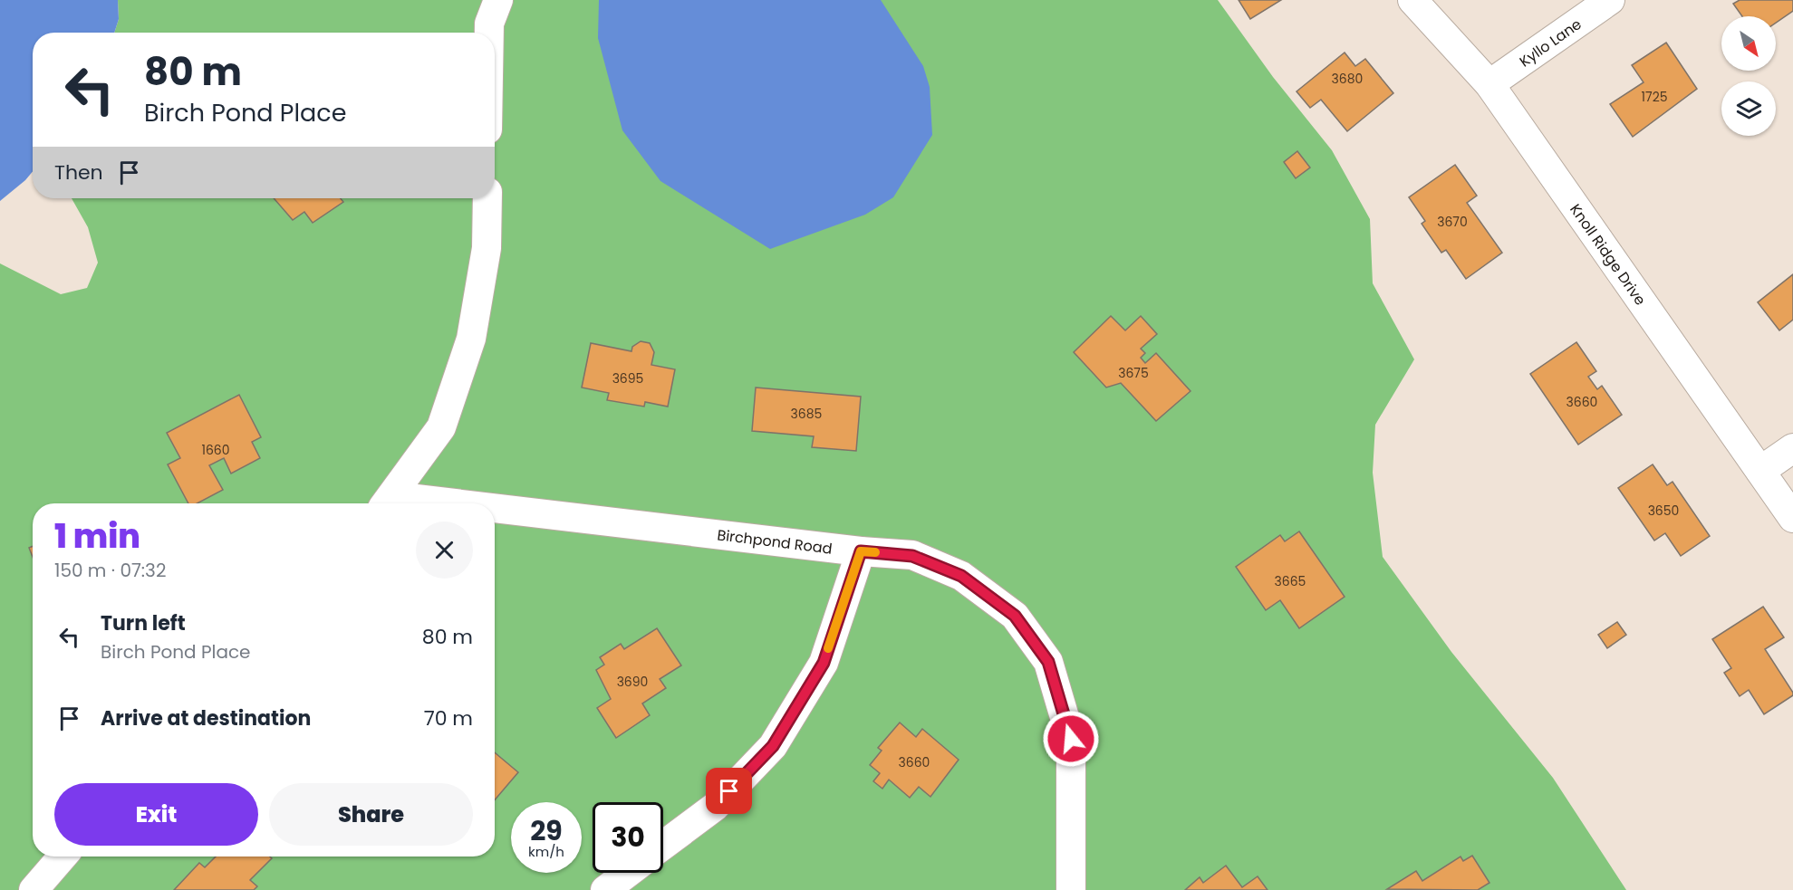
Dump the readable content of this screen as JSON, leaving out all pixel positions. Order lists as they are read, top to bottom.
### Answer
{
  "streets": {
    "street": ["Kyllo Lane", "Knoll Ridge Drive", "Birchpond Road"]
  },
  "crossings": [
    ["Kyllo Lane", "Knoll Ridge Drive"]
  ],
  "house_numbers": [
    "3680",
    "1725",
    "3670",
    "3675",
    "3695",
    "3660",
    "3685",
    "1660",
    "3650",
    "3665",
    "3690",
    "3660"
  ],
  "north": "bottom right",
  "page": {
    "turn": ["80 m", "Birch Pond Place"],
    "then": "Then",
    "heading": ["1 min", "150 m · 07:32"],
    "list": [
      {
        "name": "Turn left",
        "note": "Birch Pond Place",
        "value": "80 m"
      },
      {
        "name": "Arrive at destination",
        "value": "70 m"
      }
    ],
    "buttons": ["Exit", "Share"],
    "speed": "29 km/h",
    "limit": "30"
  }
}
